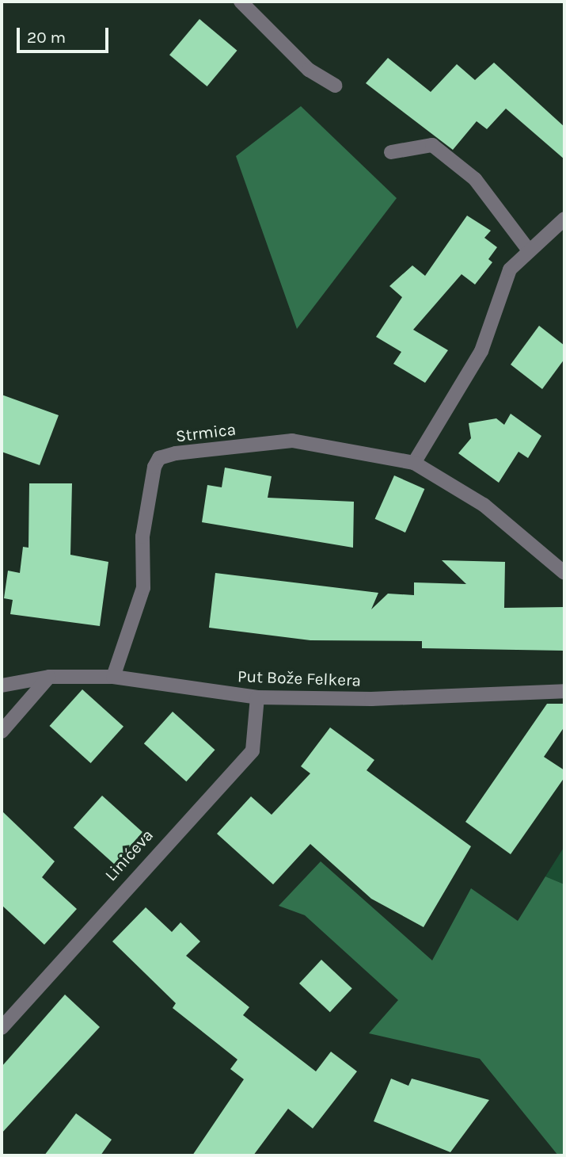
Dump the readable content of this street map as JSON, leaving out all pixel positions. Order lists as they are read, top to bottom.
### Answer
{
  "streets": {
    "street": ["Strmica", "Put Bože Felkera", "Linićeva"]
  },
  "crossings": [
    ["Strmica", "Put Bože Felkera"],
    ["Put Bože Felkera", "Linićeva"]
  ],
  "scale_bar": "20 m"
}
